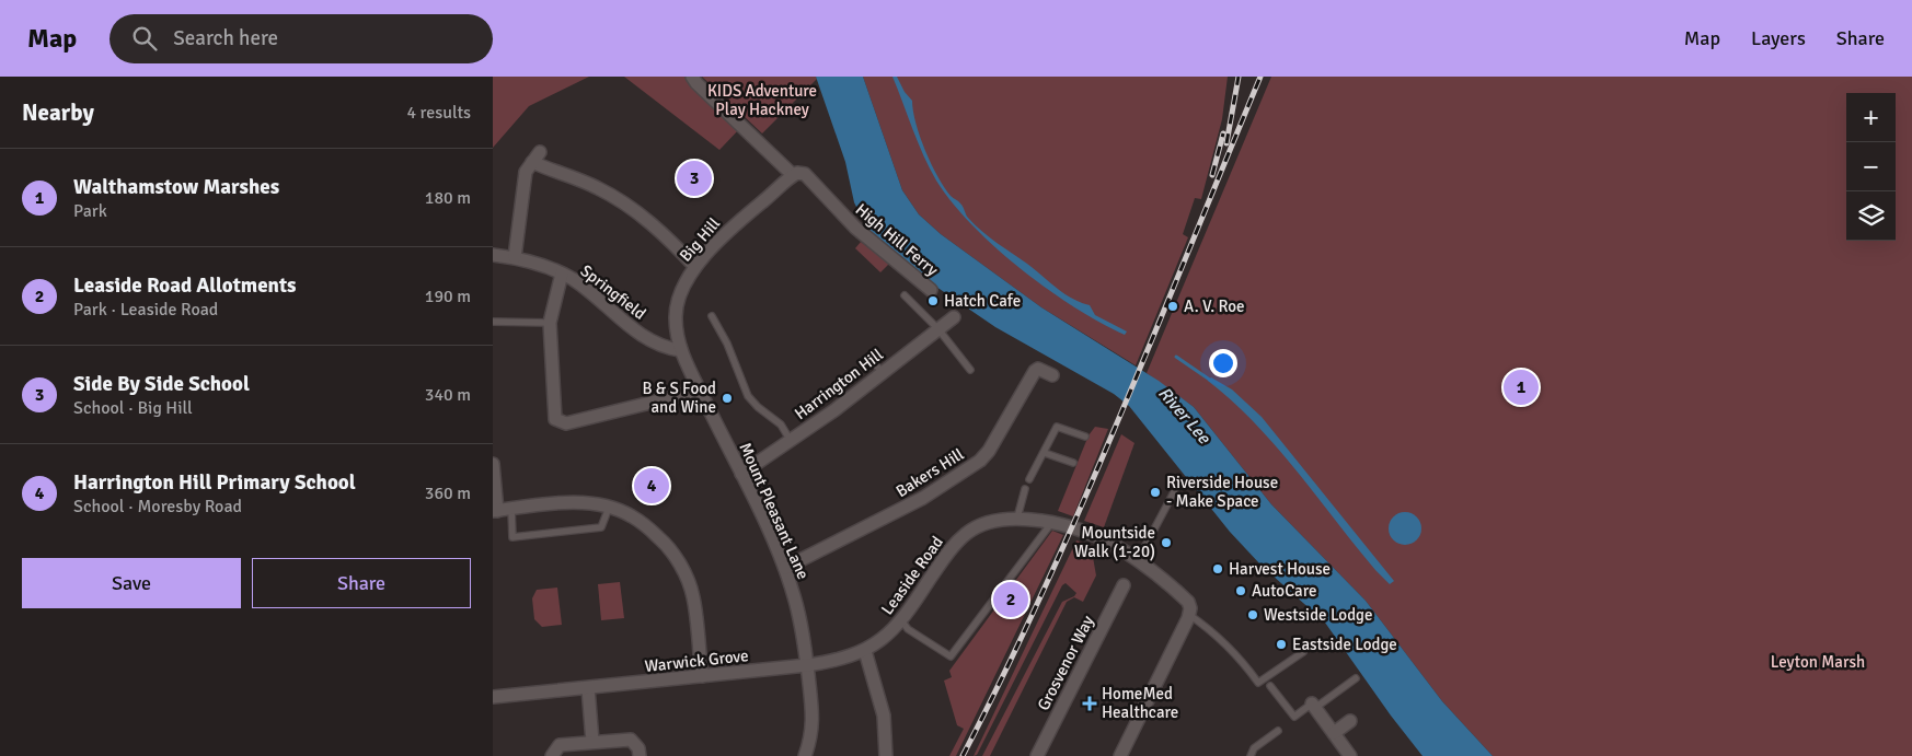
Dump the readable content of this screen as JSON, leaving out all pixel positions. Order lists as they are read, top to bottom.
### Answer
{
  "streets": {
    "street": [
      "Big Hill",
      "High Hill Ferry",
      "Springfield",
      "Harrington Hill",
      "Bakers Hill",
      "Mount Pleasant Lane",
      "Leaside Road",
      "Warwick Grove",
      "Grosvenor Way"
    ]
  },
  "crossings": [
    ["Big Hill", "High Hill Ferry"],
    ["Big Hill", "Springfield"],
    ["Big Hill", "Mount Pleasant Lane"],
    ["Springfield", "Mount Pleasant Lane"],
    ["Harrington Hill", "Mount Pleasant Lane"],
    ["Bakers Hill", "Mount Pleasant Lane"],
    ["Mount Pleasant Lane", "Leaside Road"],
    ["Mount Pleasant Lane", "Warwick Grove"],
    ["Leaside Road", "Warwick Grove"]
  ],
  "water": ["River Lee"],
  "parks": ["KIDS Adventure Play Hackney", "Leyton Marsh"],
  "places": {
    "other": [
      "Hatch Cafe",
      "A. V. Roe",
      "B & S Food and Wine",
      "Riverside House - Make Space",
      "Mountside Walk (1-20)",
      "Harvest House",
      "AutoCare",
      "Westside Lodge",
      "Eastside Lodge"
    ],
    "health": ["HomeMed Healthcare"]
  },
  "page": {
    "header": "Map",
    "search": "Search here",
    "nav": ["Map", "Layers", "Share"],
    "heading": ["Nearby", "4 results"],
    "map_buttons": ["+", "−"],
    "list": [
      {
        "mark": "1",
        "name": "Walthamstow Marshes",
        "note": "Park",
        "value": "180 m"
      },
      {
        "mark": "2",
        "name": "Leaside Road Allotments",
        "note": "Park · Leaside Road",
        "value": "190 m"
      },
      {
        "mark": "3",
        "name": "Side By Side School",
        "note": "School · Big Hill",
        "value": "340 m"
      },
      {
        "mark": "4",
        "name": "Harrington Hill Primary School",
        "note": "School · Moresby Road",
        "value": "360 m"
      }
    ],
    "pins": [
      "3",
      "1",
      "4",
      "2"
    ],
    "buttons": ["Save", "Share"]
  }
}
